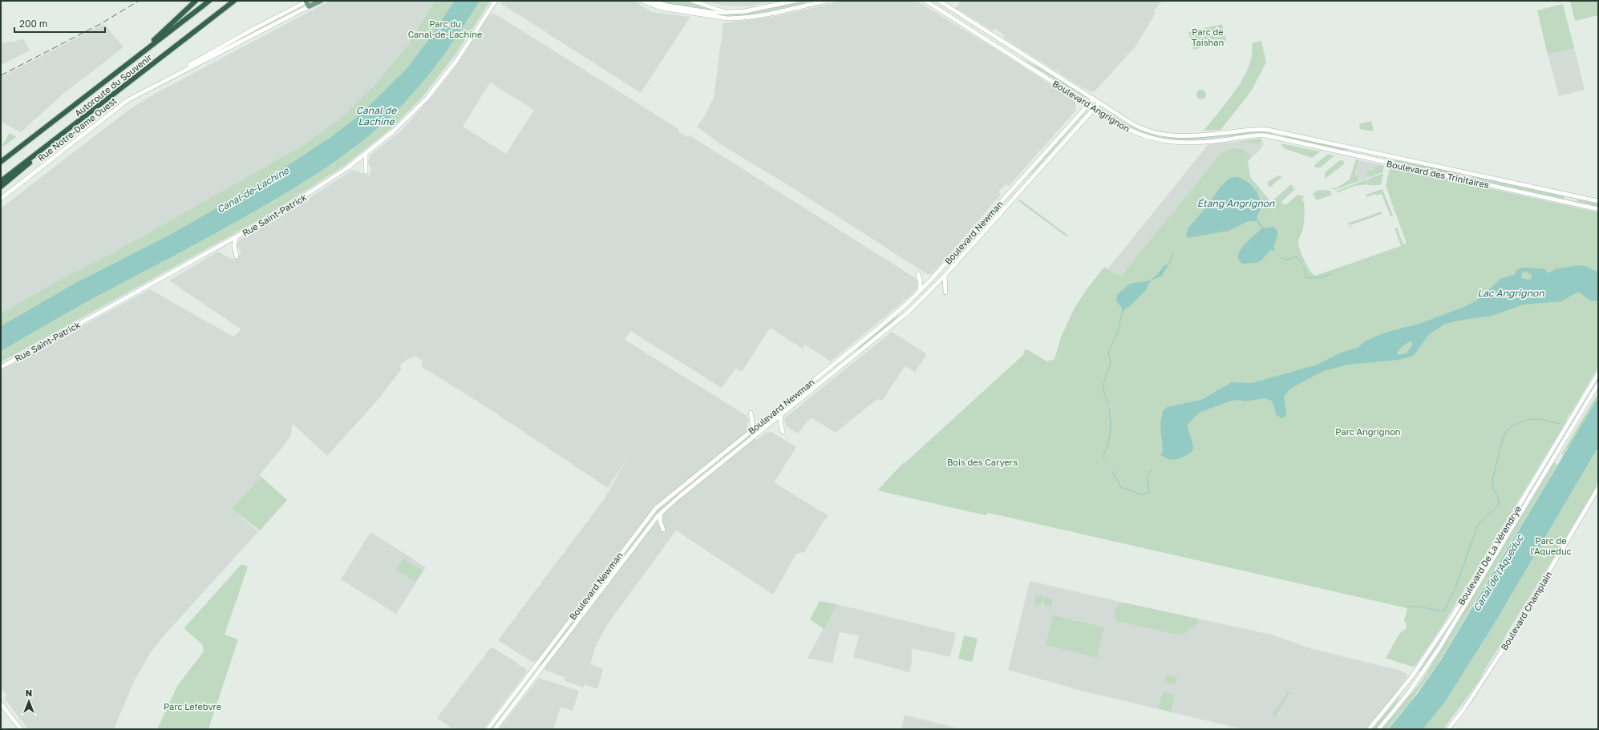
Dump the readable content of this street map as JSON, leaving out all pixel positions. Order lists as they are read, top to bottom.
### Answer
{
  "streets": {
    "highway": ["Autoroute du Souvenir"],
    "main road": [
      "Boulevard Angrignon",
      "Rue Notre-Dame Ouest",
      "Boulevard des Trinitaires",
      "Rue Saint-Patrick",
      "Boulevard Newman",
      "Boulevard De La Vérendrye",
      "Boulevard Champlain"
    ]
  },
  "crossings": [
    ["Boulevard Angrignon", "Boulevard des Trinitaires"],
    ["Boulevard Angrignon", "Boulevard Newman"]
  ],
  "water": [
    "Canal de Lachine",
    "Canal-de-Lachine",
    "Étang Angrignon",
    "Lac Angrignon",
    "Canal de l'Aqueduc"
  ],
  "parks": [
    "Parc du Canal-de-Lachine",
    "Parc de Taishan",
    "Parc Angrignon",
    "Bois des Caryers",
    "Parc de l'Aqueduc",
    "Parc Lefebvre"
  ],
  "scale_bar": "200 m",
  "north": "top"
}
